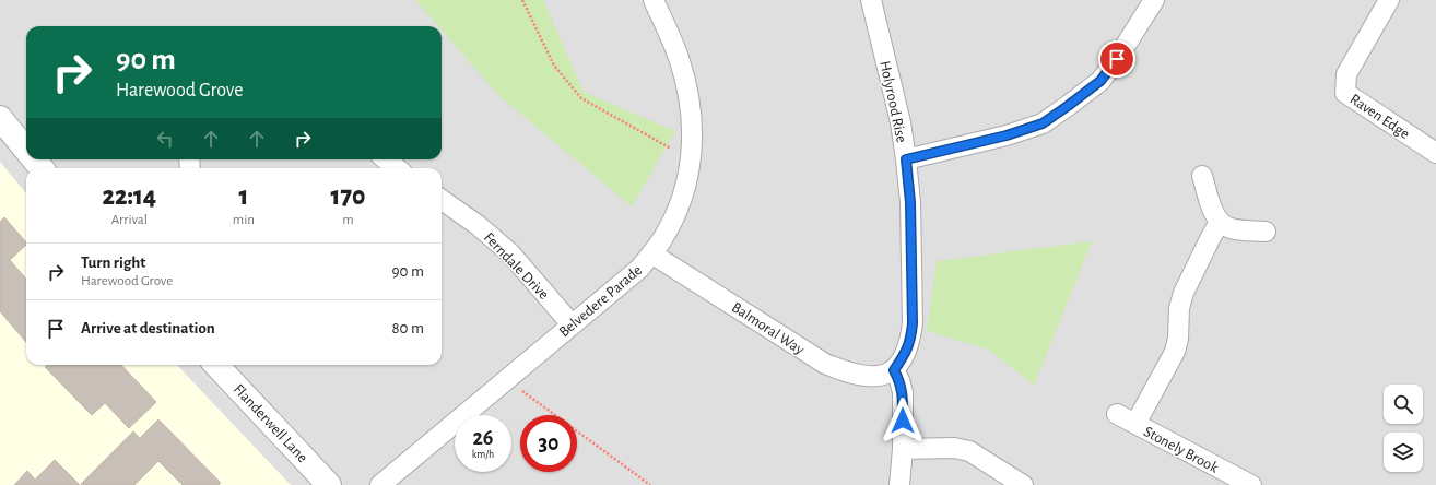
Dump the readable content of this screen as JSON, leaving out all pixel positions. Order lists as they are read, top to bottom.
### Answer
{
  "streets": {
    "street": [
      "Holyrood Rise",
      "Raven Edge",
      "Ferndale Drive",
      "Belvedere Parade",
      "Balmoral Way",
      "Flanderwell Lane",
      "Stonely Brook"
    ]
  },
  "crossings": [
    ["Holyrood Rise", "Balmoral Way"],
    ["Ferndale Drive", "Belvedere Parade"],
    ["Belvedere Parade", "Balmoral Way"]
  ],
  "page": {
    "turn": ["90 m", "Harewood Grove"],
    "eta": [
      "22:14",
      "Arrival",
      "1",
      "min",
      "170",
      "m"
    ],
    "list": [
      {
        "name": "Turn right",
        "note": "Harewood Grove",
        "value": "90 m"
      },
      {
        "name": "Arrive at destination",
        "value": "80 m"
      }
    ],
    "speed": "26 km/h",
    "limit": "30"
  }
}
